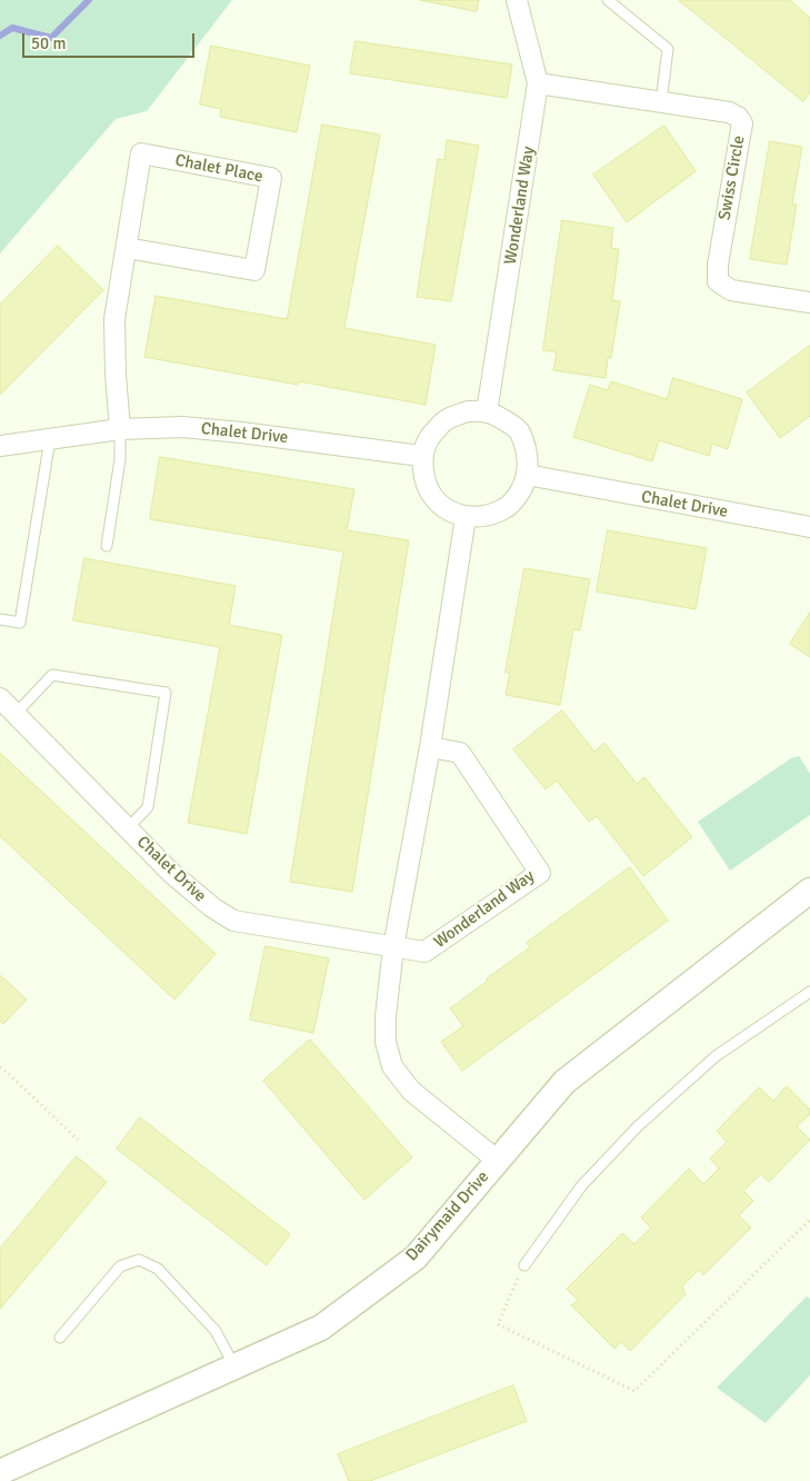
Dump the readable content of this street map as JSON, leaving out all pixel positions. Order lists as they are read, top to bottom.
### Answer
{
  "streets": {
    "street": [
      "Chalet Place",
      "Swiss Circle",
      "Wonderland Way",
      "Chalet Drive",
      "Dairymaid Drive"
    ]
  },
  "crossings": [
    ["Chalet Place", "Chalet Drive"],
    ["Swiss Circle", "Wonderland Way"],
    ["Wonderland Way", "Chalet Drive"]
  ],
  "scale_bar": "50 m"
}
